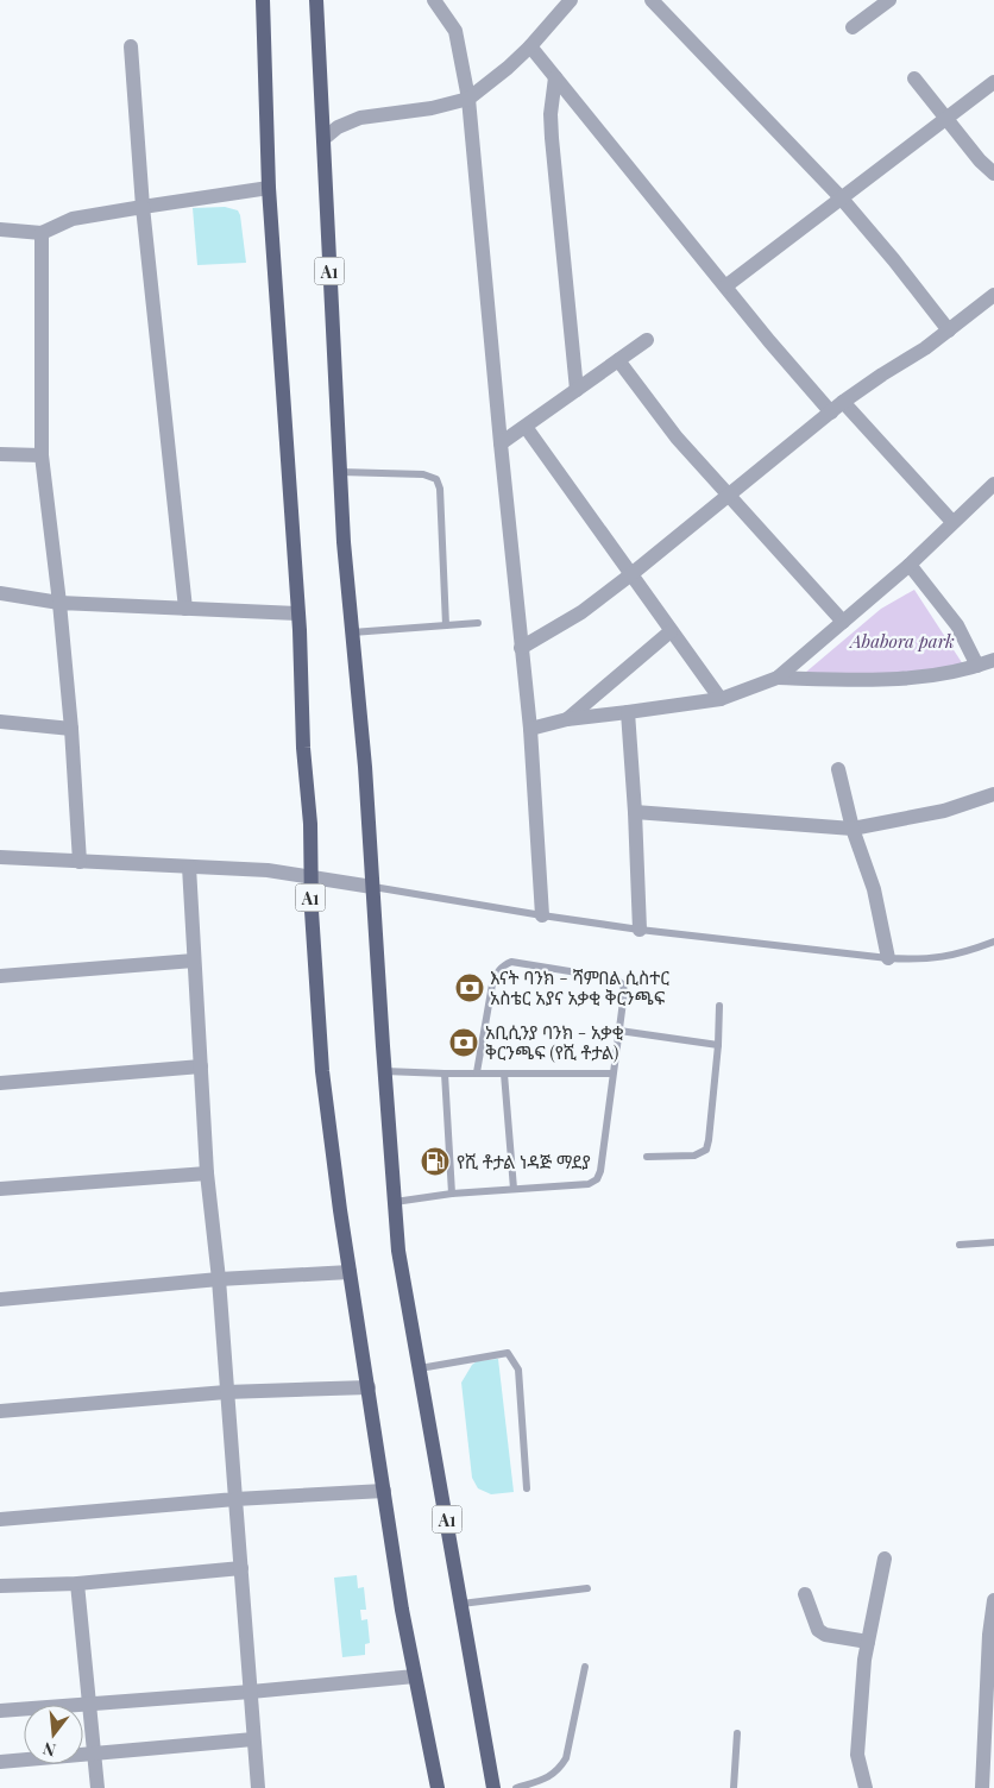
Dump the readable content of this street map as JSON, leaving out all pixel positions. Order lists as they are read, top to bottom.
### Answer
{
  "streets": {
    "main road": ["A1"]
  },
  "parks": ["Ababora park"],
  "places": {
    "bank": ["እናት ባንክ - ሻምበል ሲስተር አስቴር አያና አቃቂ ቅርንጫፍ", "አቢሲንያ ባንክ - አቃቂ ቅርንጫፍ (የሺ ቶታል)"],
    "fuel station": ["የሺ ቶታል ነዳጅ ማደያ"]
  },
  "north": "bottom"
}
